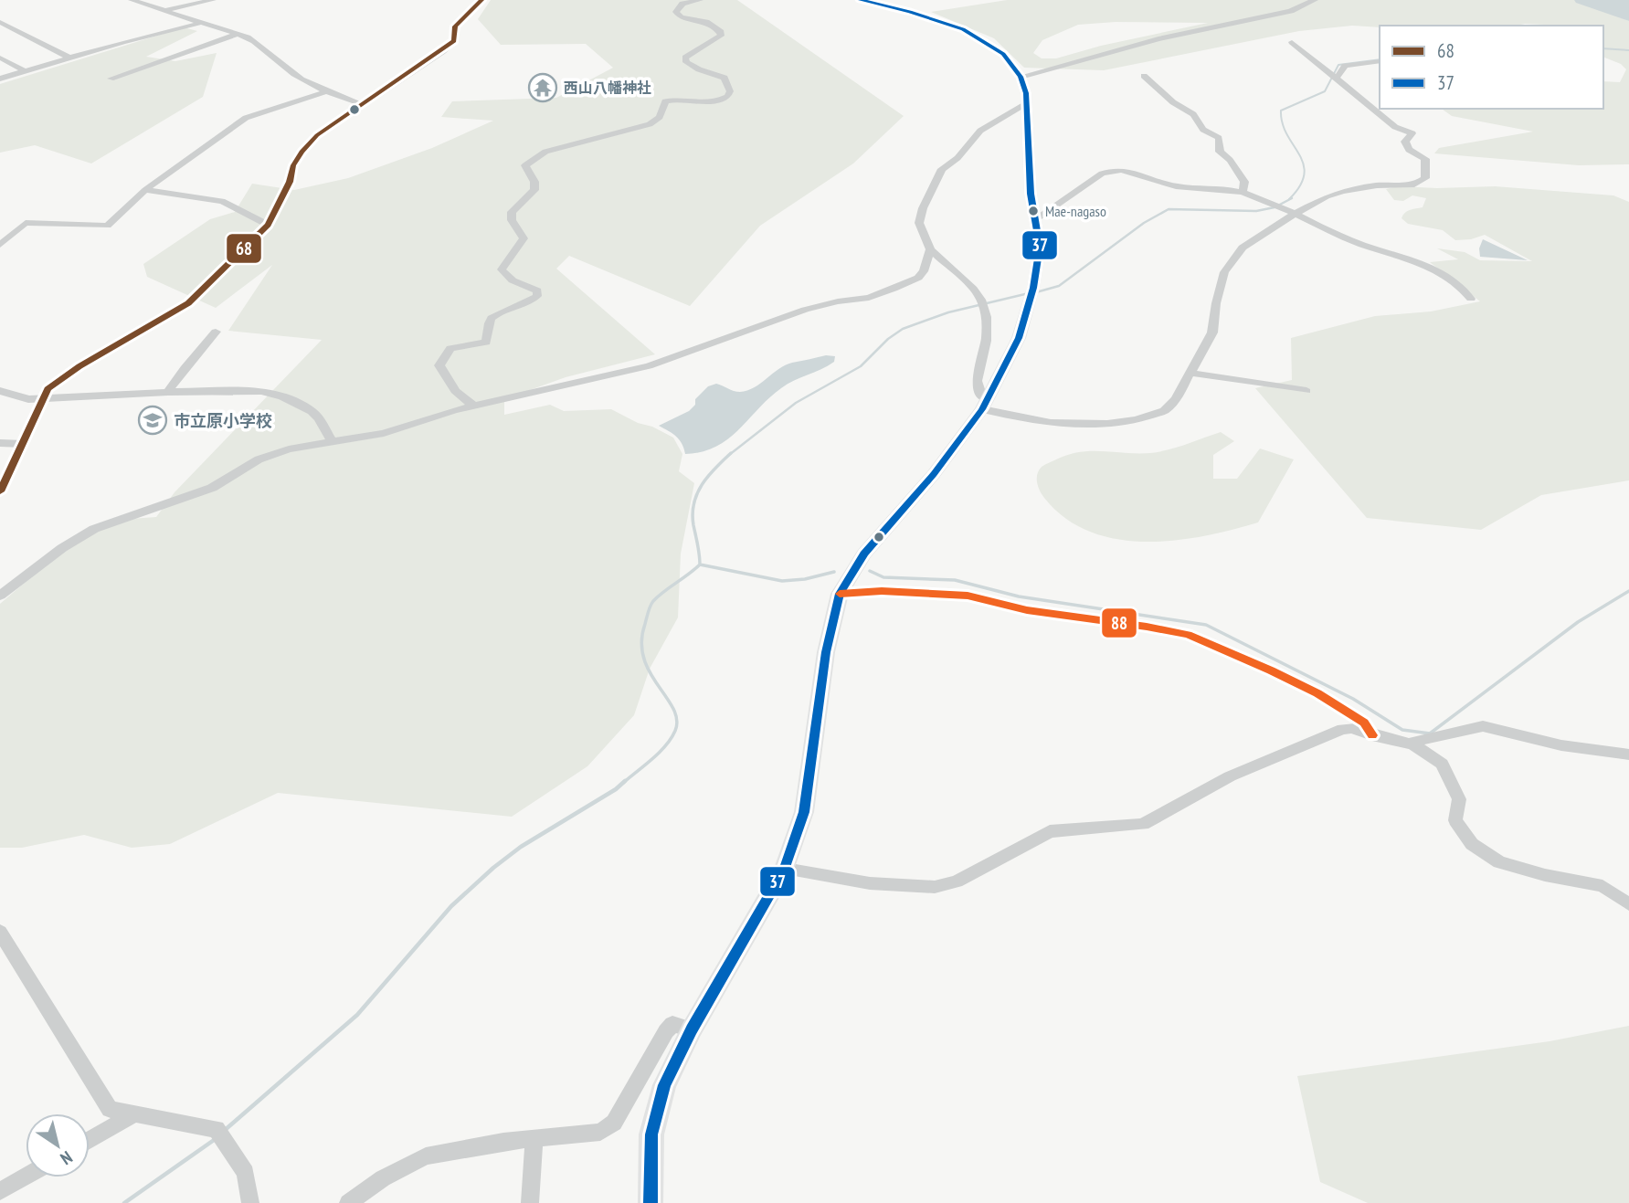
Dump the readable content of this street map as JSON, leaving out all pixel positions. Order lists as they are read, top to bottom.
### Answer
{
  "places": {
    "temple": ["西山八幡神社"],
    "other": ["Mae-nagaso"],
    "school or university": ["市立原小学校"]
  },
  "lines": ["transit line 68", "transit line 37", "transit line 88"],
  "legend": ["68", "37"],
  "north": "bottom right"
}
